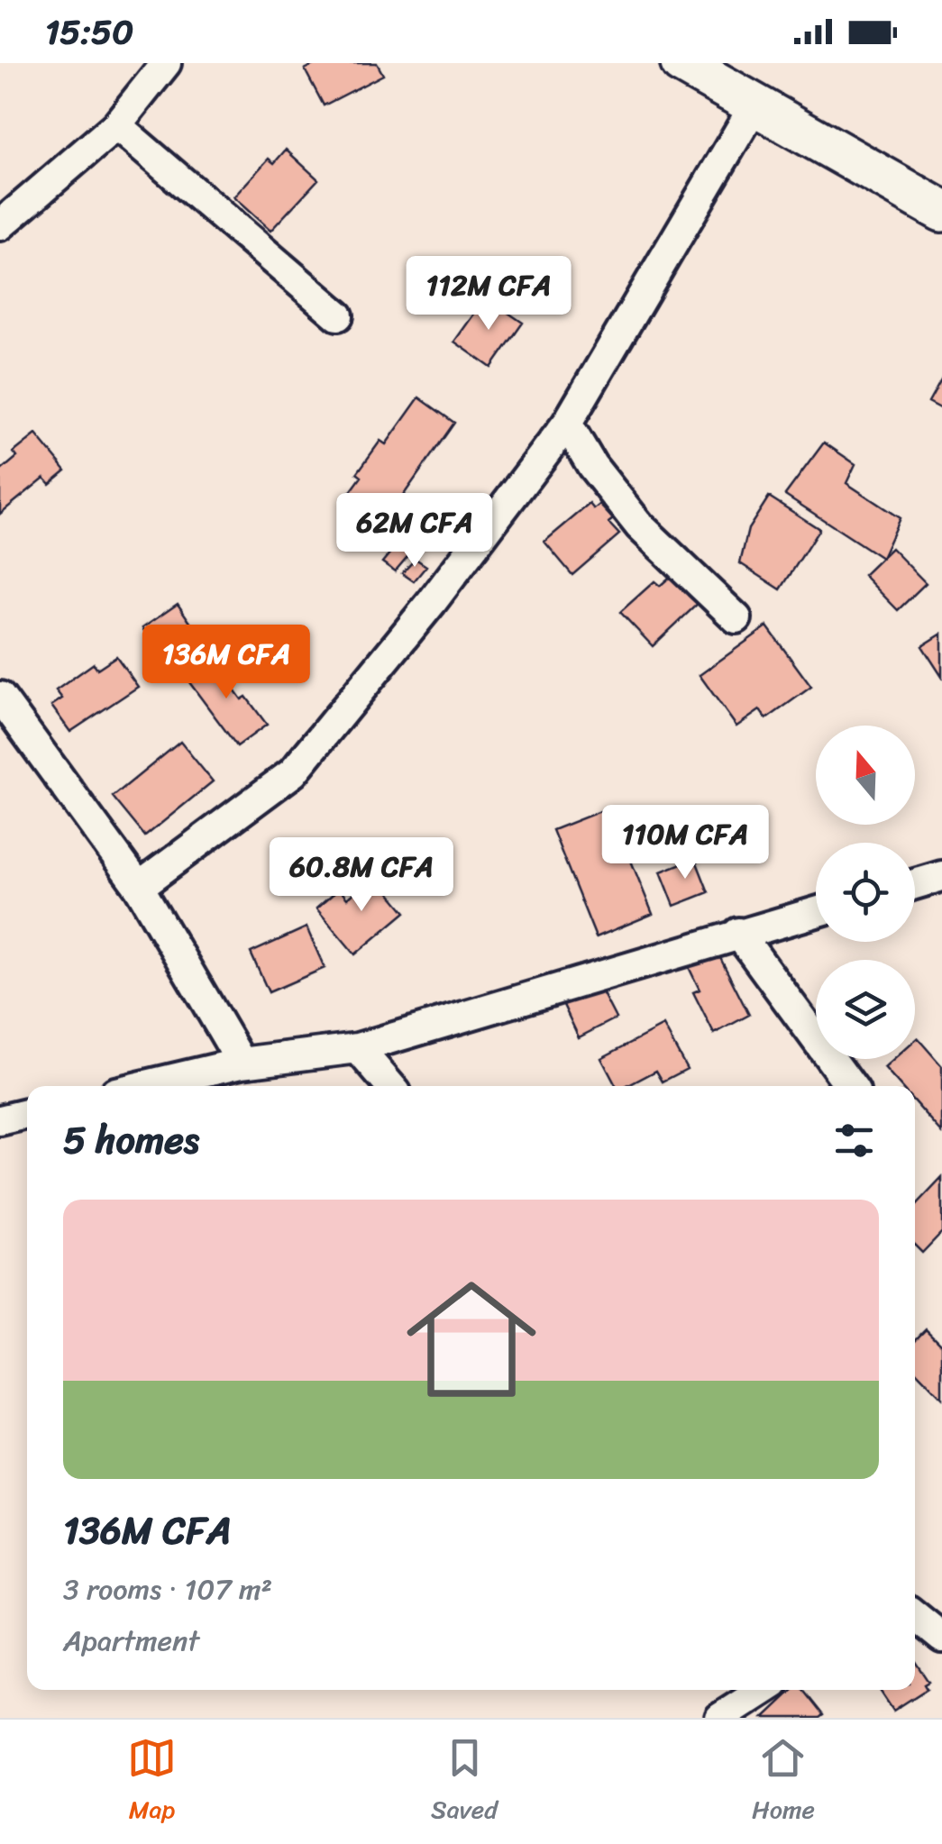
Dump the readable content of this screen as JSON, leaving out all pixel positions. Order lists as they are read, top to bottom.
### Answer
{
  "north": "top",
  "page": {
    "status": "15:50",
    "price": [
      "112M CFA",
      "62M CFA",
      "136M CFA",
      "110M CFA",
      "60.8M CFA"
    ],
    "heading": "5 homes",
    "list": [
      {
        "name": "136M CFA",
        "note": "3 rooms · 107 m² · Apartment"
      }
    ],
    "tabs": ["Map", "Saved", "Home"]
  }
}
